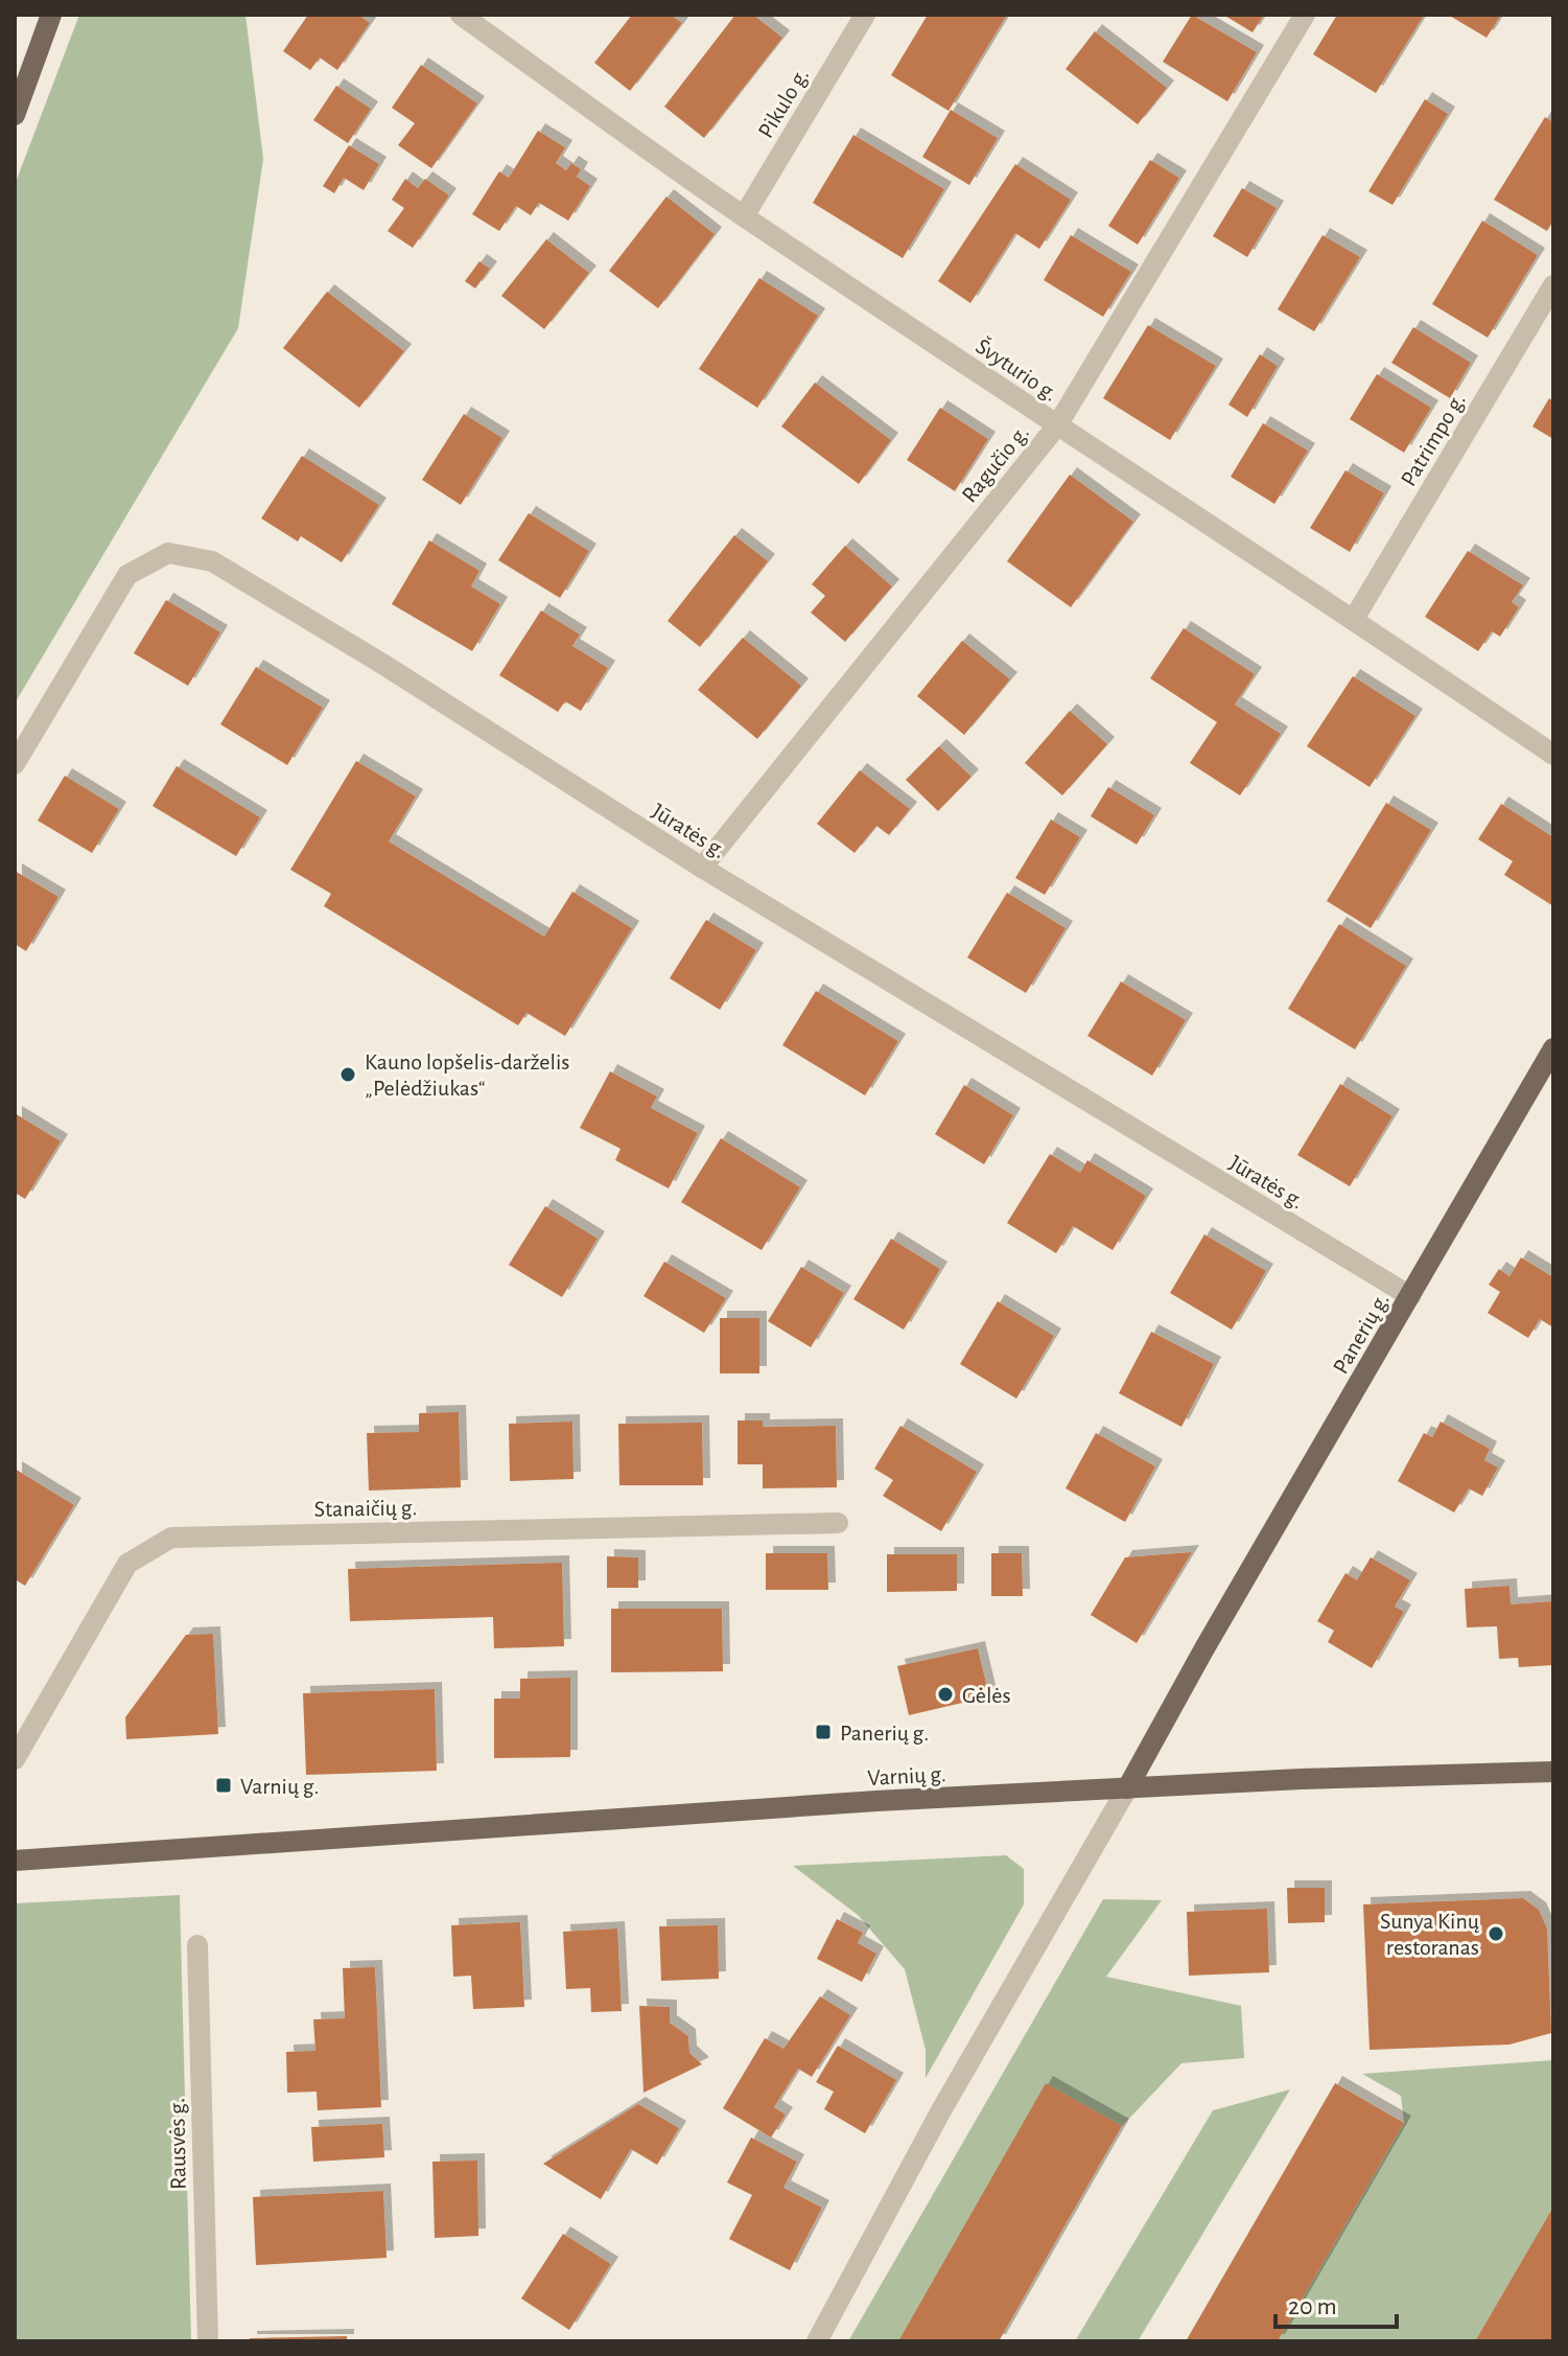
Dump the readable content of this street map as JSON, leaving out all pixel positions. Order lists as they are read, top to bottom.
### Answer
{
  "streets": {
    "main road": ["Panerių g.", "Varnių g."],
    "street": [
      "Pikulo g.",
      "Švyturio g.",
      "Patrimpo g.",
      "Ragučio g.",
      "Jūratės g.",
      "Stanaičių g.",
      "Rausvės g."
    ]
  },
  "crossings": [
    ["Pikulo g.", "Švyturio g."],
    ["Švyturio g.", "Patrimpo g."],
    ["Švyturio g.", "Ragučio g."],
    ["Ragučio g.", "Jūratės g."],
    ["Jūratės g.", "Panerių g."],
    ["Panerių g.", "Varnių g."]
  ],
  "places": {
    "other": ["Kauno lopšelis-darželis „Pelėdžiukas“", "Gėlės", "Sunya Kinų restoranas"],
    "transit": ["Panerių g.", "Varnių g."]
  },
  "scale_bar": "20 m"
}
